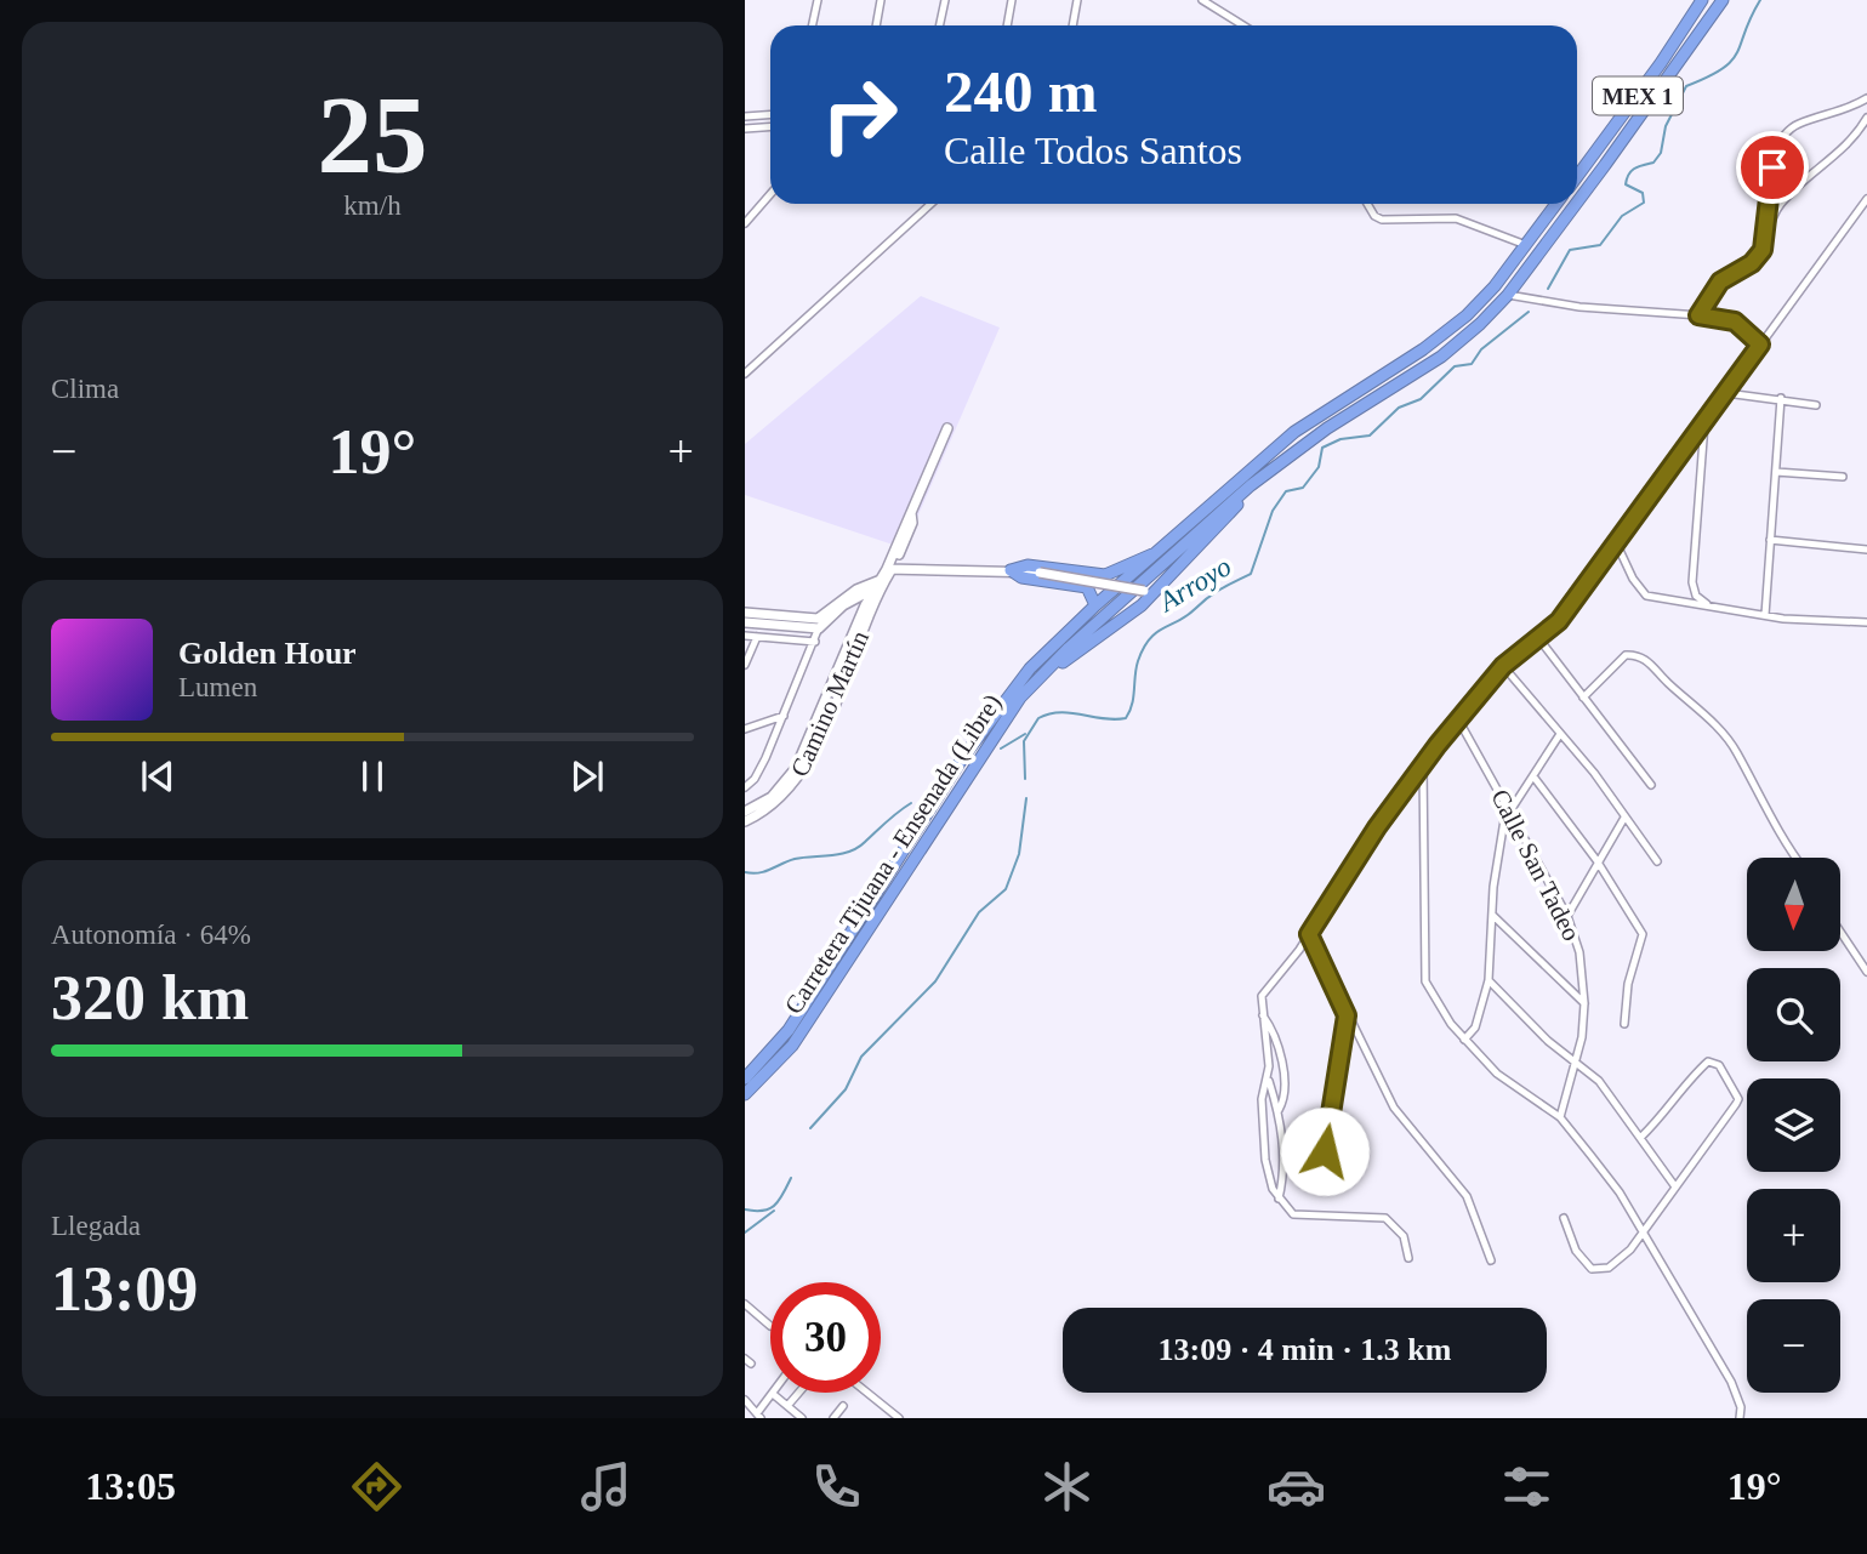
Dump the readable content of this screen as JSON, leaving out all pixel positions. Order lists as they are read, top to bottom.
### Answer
{
  "streets": {
    "highway": ["MEX 1", "Carretera Tijuana - Ensenada (Libre)"],
    "street": ["Camino Martín", "Calle San Tadeo"]
  },
  "water": ["Arroyo"],
  "north": "bottom",
  "page": {
    "tile": [
      ["25", "km/h"],
      "Clima",
      ["Autonomía · 64%", "320 km"],
      ["Llegada", "13:09"]
    ],
    "turn": ["240 m", "Calle Todos Santos"],
    "heat": ["−", "19°", "+"],
    "song": ["Golden Hour", "Lumen"],
    "map_buttons": ["+", "−"],
    "limit": "30",
    "trip": "13:09 · 4 min · 1.3 km",
    "tabs": ["13:05", "19°"]
  }
}
